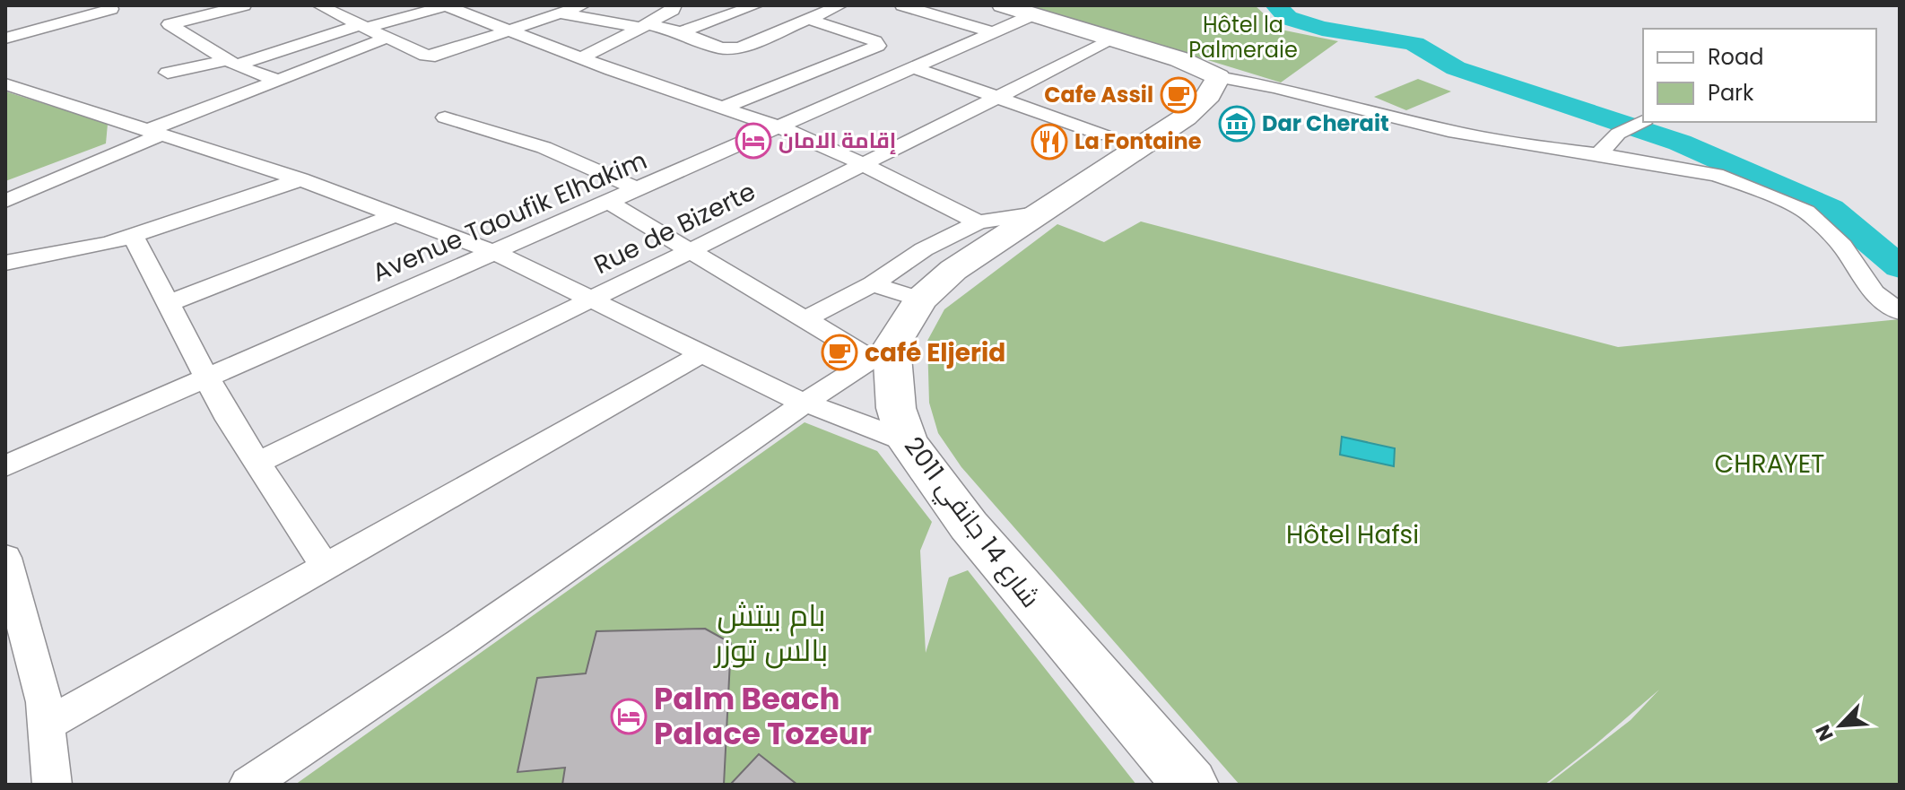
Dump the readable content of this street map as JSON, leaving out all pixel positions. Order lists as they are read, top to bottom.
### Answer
{
  "streets": {
    "main road": ["شارع 14 جانفي 2011"],
    "street": ["Avenue Taoufik Elhakim", "Rue de Bizerte"]
  },
  "parks": [
    "Hôtel la Palmeraie",
    "CHRAYET",
    "Hôtel Hafsi",
    "بام بيتش بالس توزر"
  ],
  "places": {
    "cafe": ["Cafe Assil", "café Eljerid"],
    "museum": ["Dar Cherait"],
    "hotel": ["إقامة الامان", "Palm Beach Palace Tozeur"],
    "restaurant": ["La Fontaine"]
  },
  "legend": ["Road", "Park"],
  "north": "bottom left"
}
